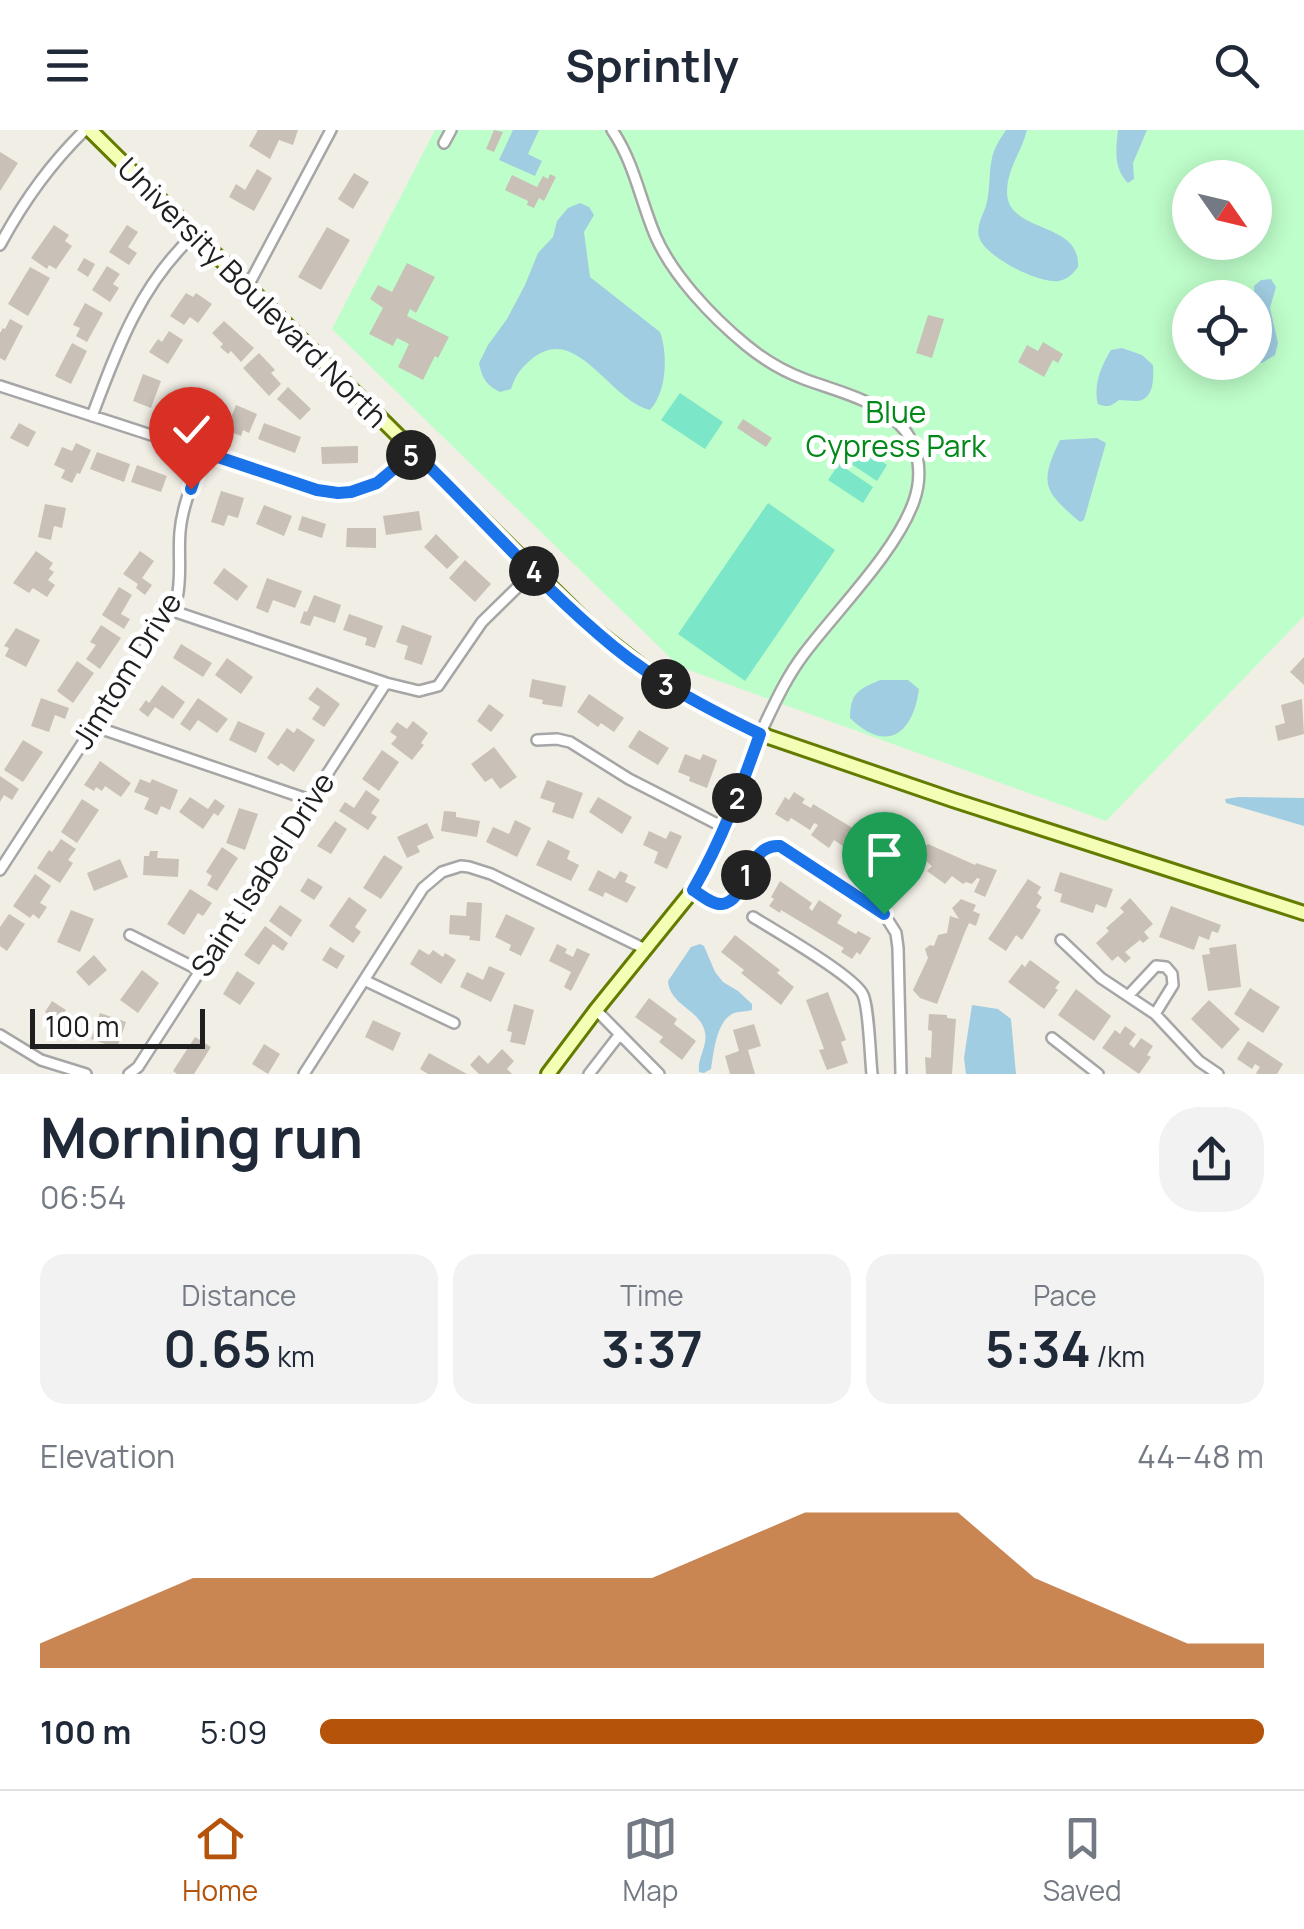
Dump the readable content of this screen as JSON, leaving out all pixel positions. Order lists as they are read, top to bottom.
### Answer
{
  "streets": {
    "street": ["University Boulevard North", "Jimtom Drive", "Saint Isabel Drive"]
  },
  "parks": ["Blue Cypress Park"],
  "scale_bar": "100 m",
  "north": "bottom right",
  "page": {
    "header": "Sprintly",
    "pins": [
      "5",
      "4",
      "3",
      "2",
      "1"
    ],
    "scale": "100 m",
    "heading": ["Morning run", "06:54"],
    "stats": [
      ["Distance", "0.65 km"],
      ["Time", "3:37"],
      ["Pace", "5:34 /km"]
    ],
    "chart": ["Elevation", "44–48 m"],
    "list": [
      {
        "name": "100 m",
        "note": "5:09"
      }
    ],
    "tabs": ["Home", "Map", "Saved"]
  }
}
